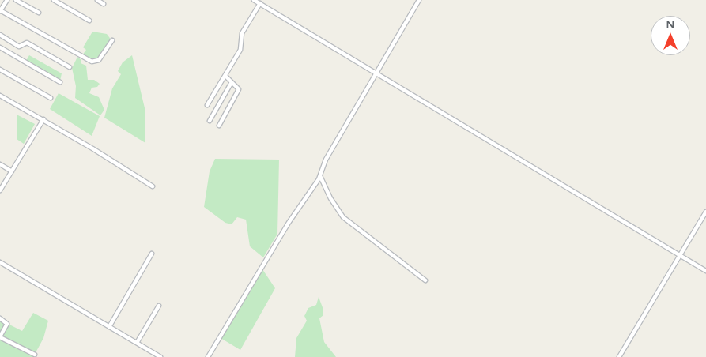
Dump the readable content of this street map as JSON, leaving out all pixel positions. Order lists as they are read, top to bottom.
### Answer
{
  "north": "top"
}
